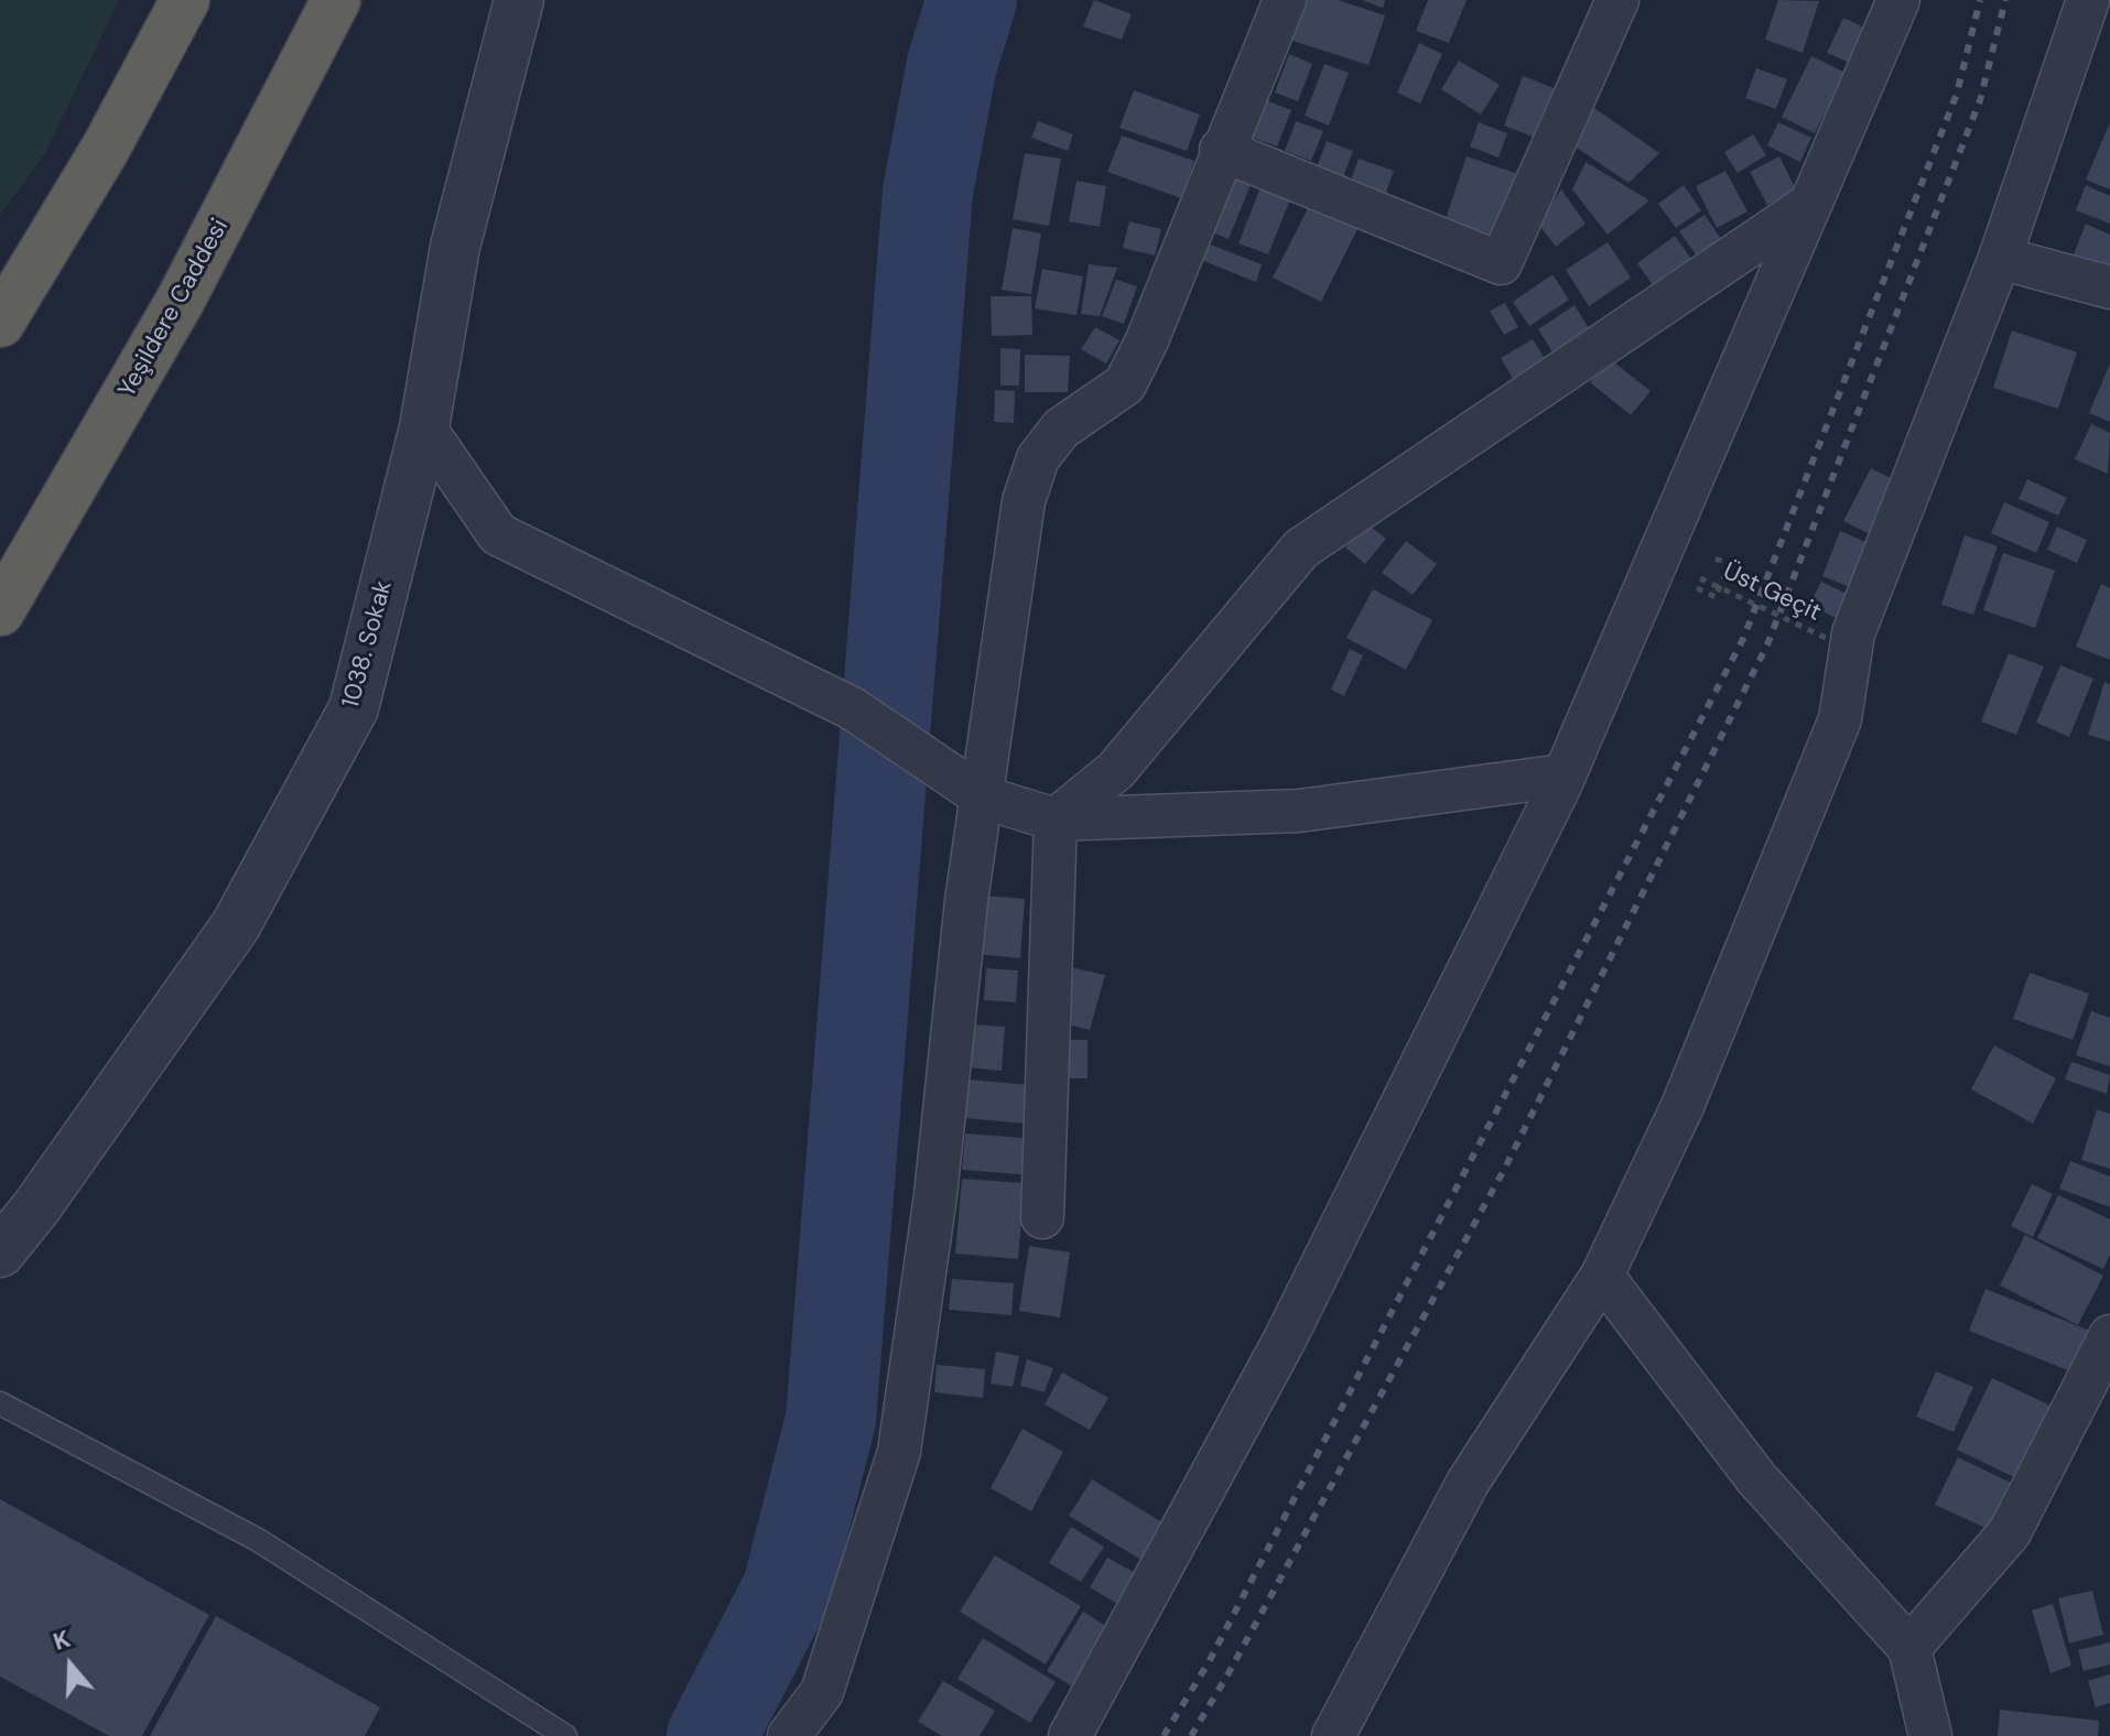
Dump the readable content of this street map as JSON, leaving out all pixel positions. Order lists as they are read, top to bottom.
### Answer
{
  "streets": {
    "highway": ["Yeşildere Caddesi"],
    "street": ["1038. Sokak"],
    "path": ["Üst Geçit"]
  },
  "north": "top"
}
